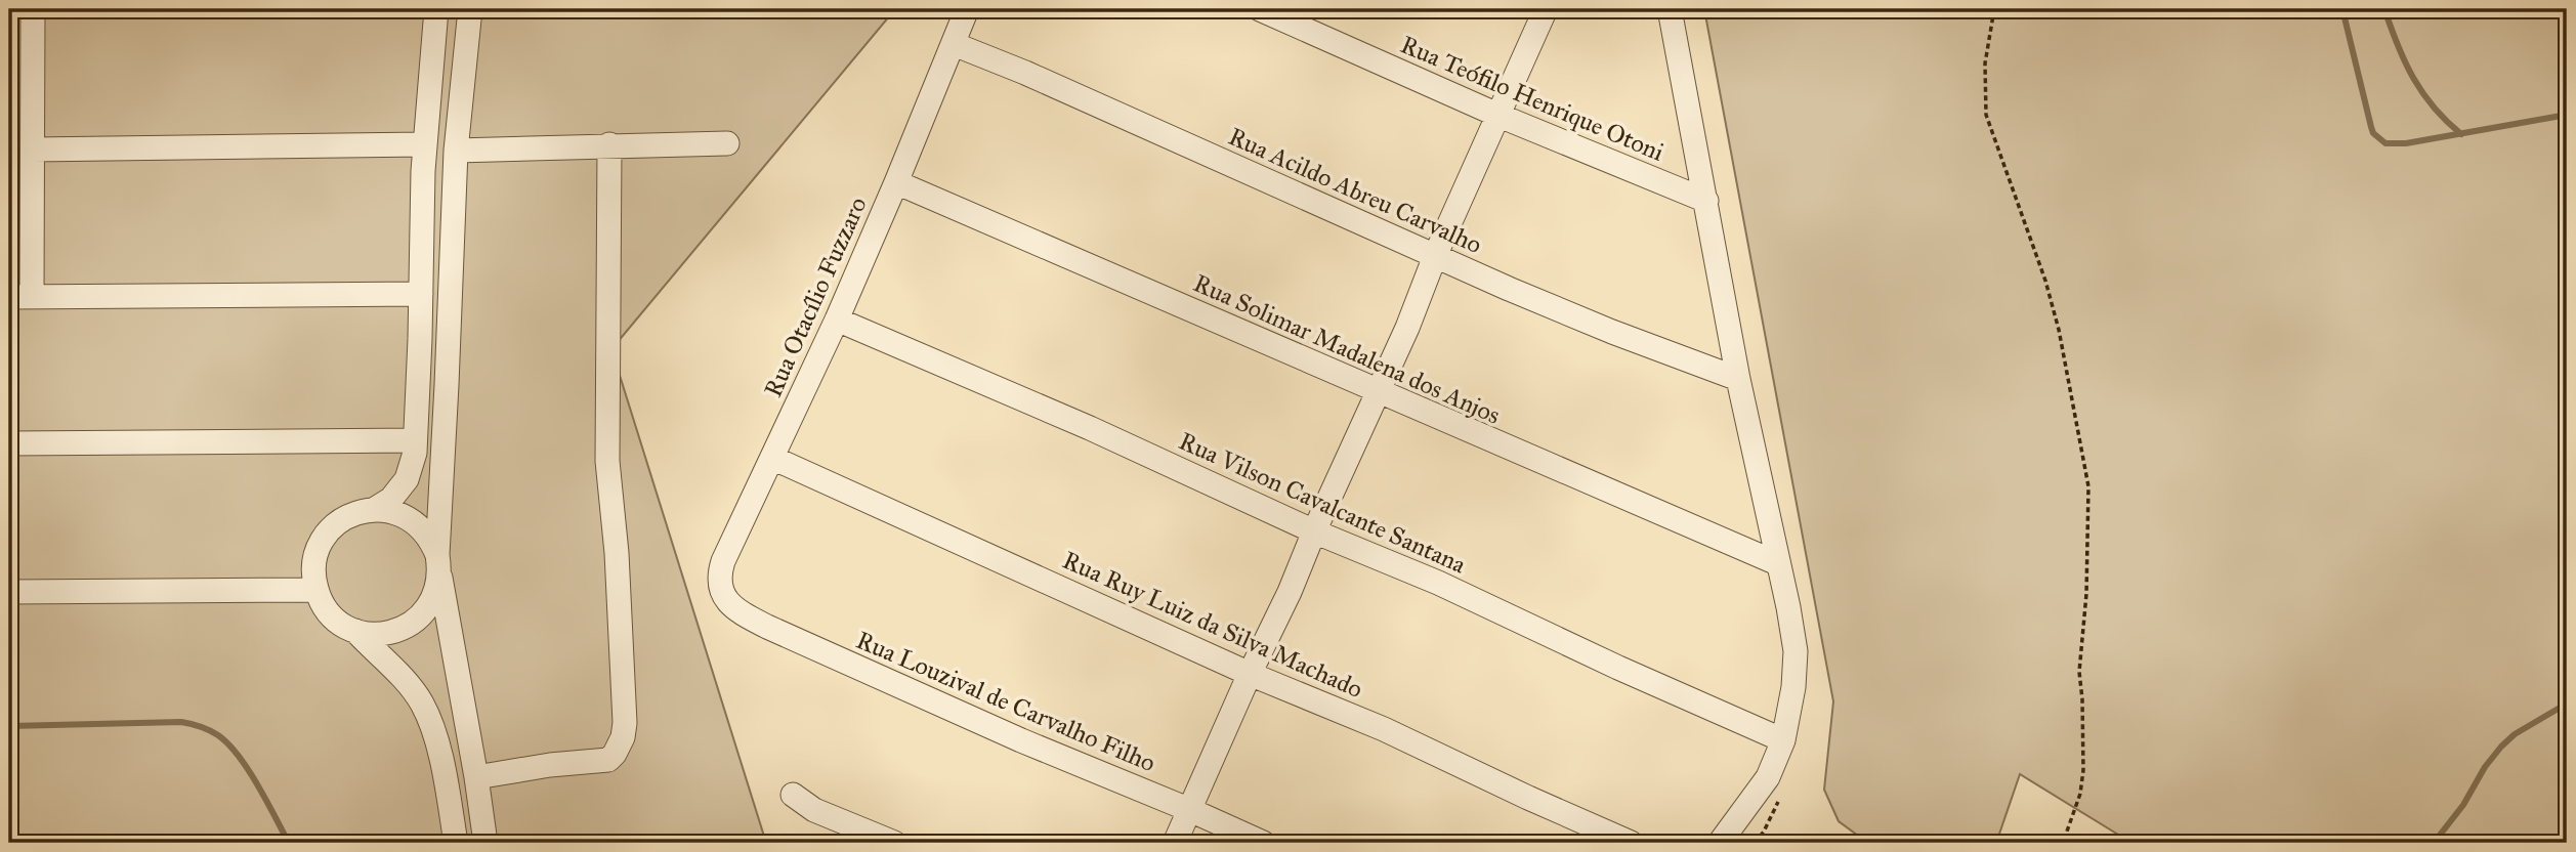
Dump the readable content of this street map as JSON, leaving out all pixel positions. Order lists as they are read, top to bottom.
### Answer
{
  "streets": {
    "street": [
      "Rua Teófilo Henrique Otoni",
      "Rua Acildo Abreu Carvalho",
      "Rua Otacílio Fuzzaro",
      "Rua Solimar Madalena dos Anjos",
      "Rua Vilson Cavalcante Santana",
      "Rua Ruy Luiz da Silva Machado",
      "Rua Louzival de Carvalho Filho"
    ]
  },
  "crossings": [
    ["Rua Acildo Abreu Carvalho", "Rua Otacílio Fuzzaro"],
    ["Rua Otacílio Fuzzaro", "Rua Solimar Madalena dos Anjos"],
    ["Rua Otacílio Fuzzaro", "Rua Vilson Cavalcante Santana"],
    ["Rua Otacílio Fuzzaro", "Rua Ruy Luiz da Silva Machado"],
    ["Rua Otacílio Fuzzaro", "Rua Louzival de Carvalho Filho"]
  ]
}
